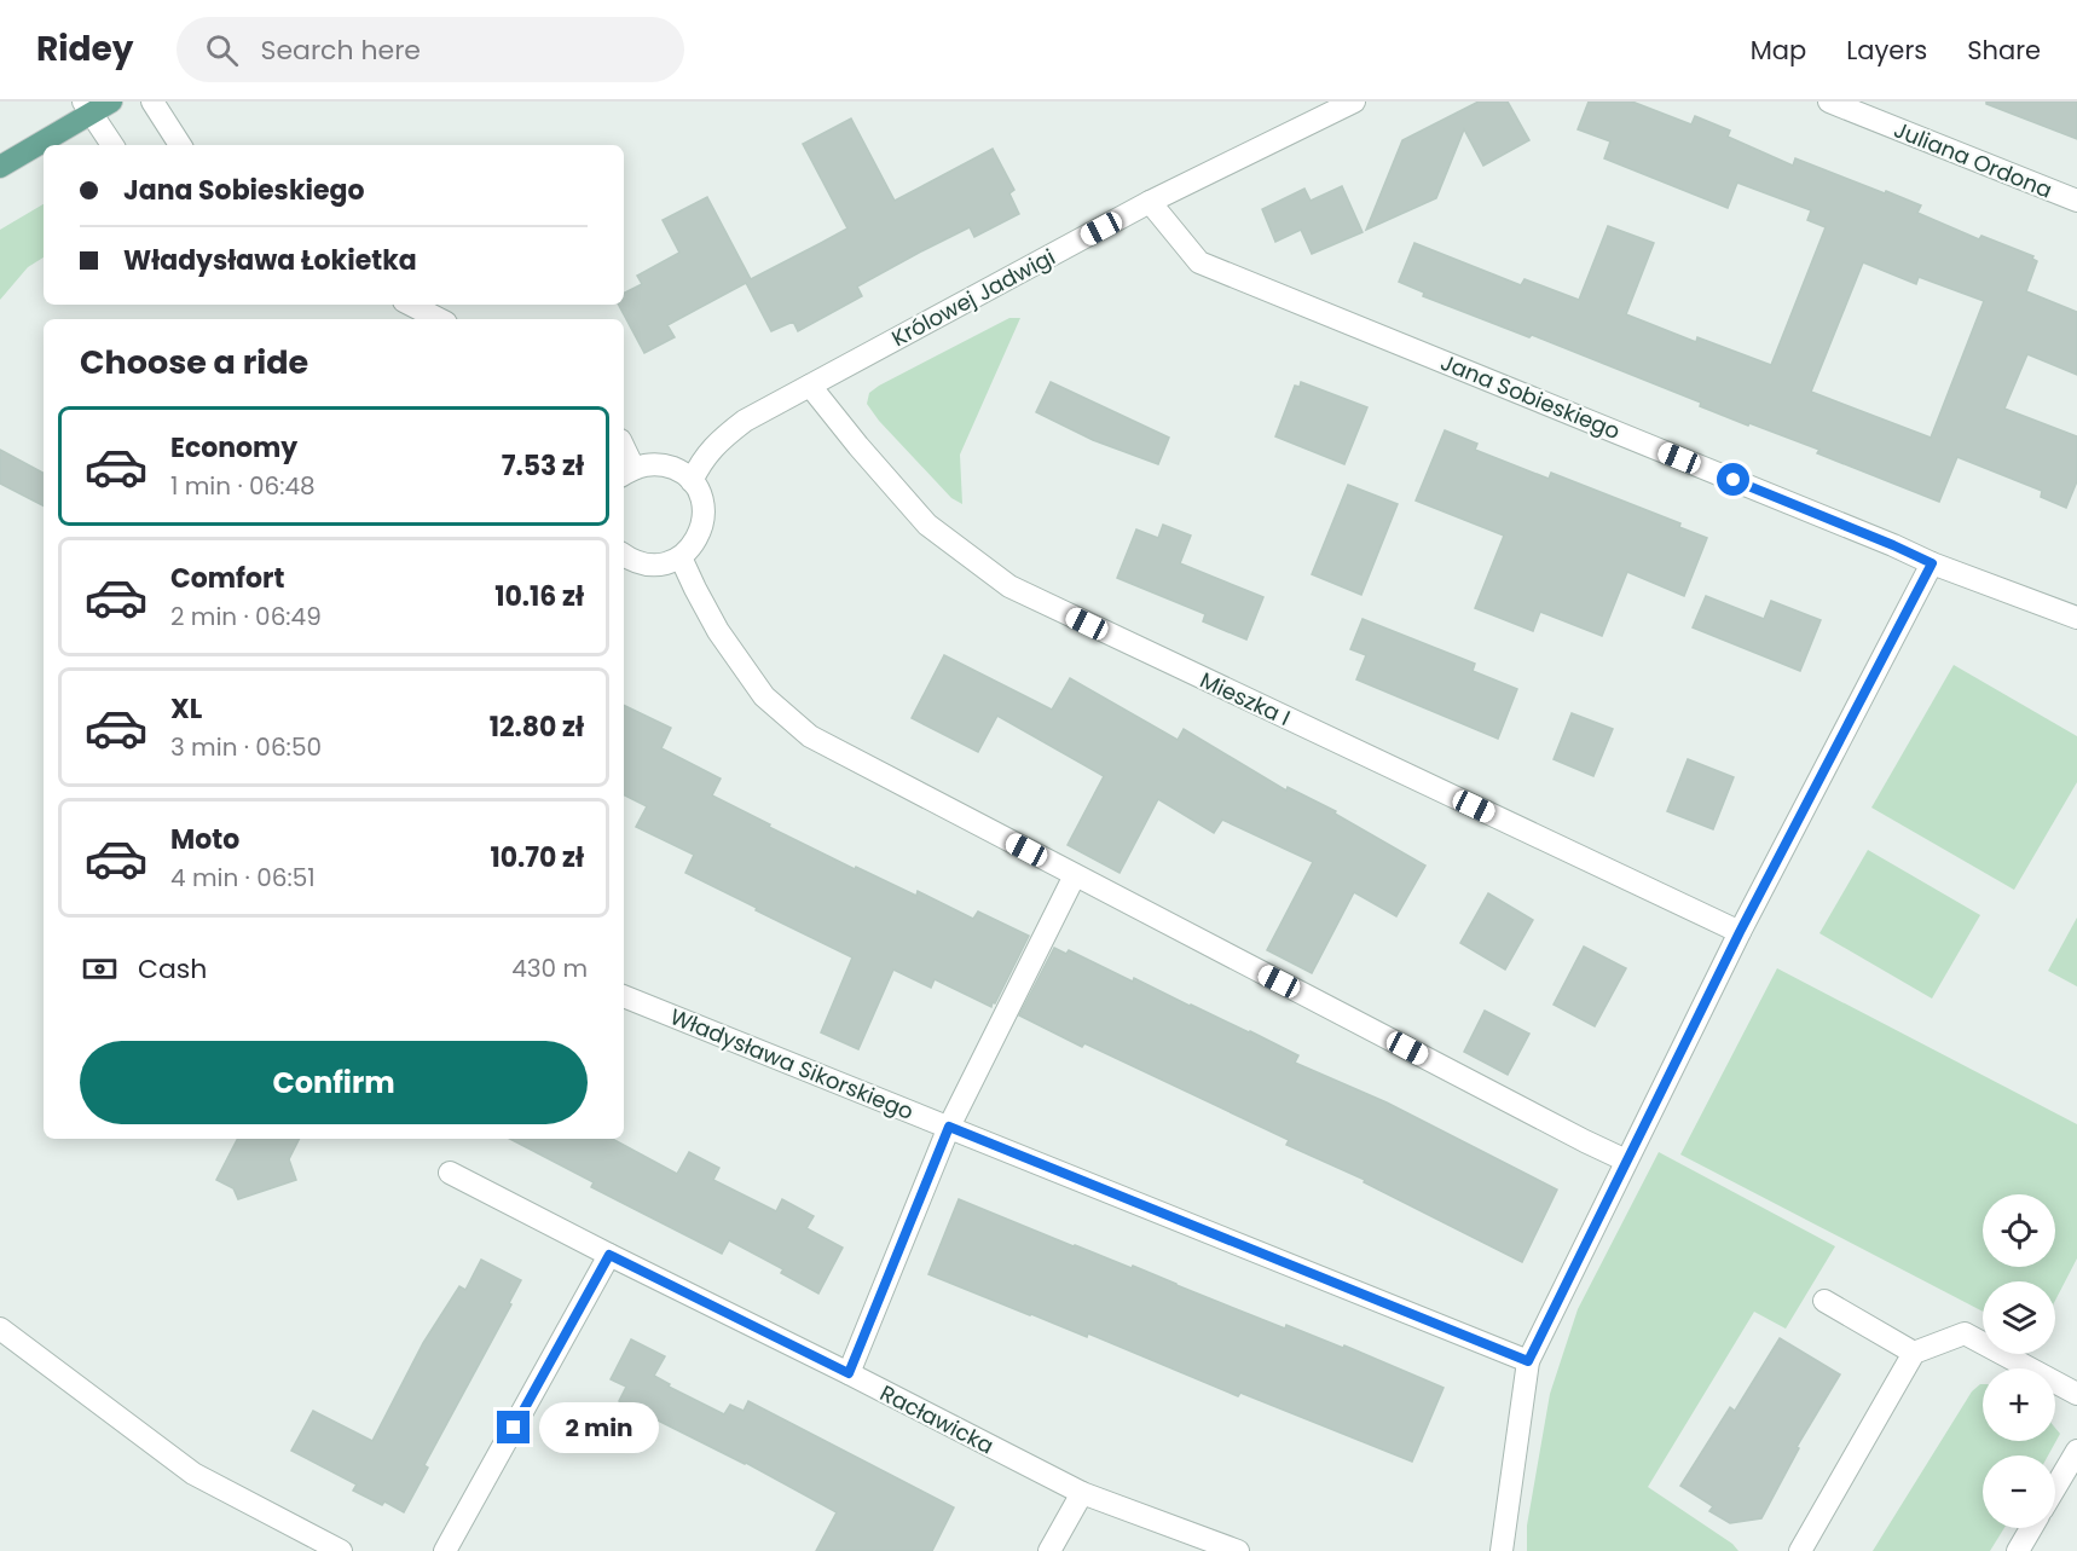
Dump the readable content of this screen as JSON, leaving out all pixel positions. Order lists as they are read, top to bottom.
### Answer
{
  "streets": {
    "street": [
      "Juliana Ordona",
      "Królowej Jadwigi",
      "Jana Sobieskiego",
      "Mieszka I",
      "Władysława Sikorskiego",
      "Racławicka"
    ]
  },
  "crossings": [
    ["Królowej Jadwigi", "Jana Sobieskiego"],
    ["Królowej Jadwigi", "Mieszka I"]
  ],
  "page": {
    "header": "Ridey",
    "search": "Search here",
    "nav": ["Map", "Layers", "Share"],
    "banner": ["Jana Sobieskiego", "Władysława Łokietka"],
    "heading": "Choose a ride",
    "list": [
      {
        "name": "Economy",
        "note": "1 min · 06:48",
        "value": "7.53 zł"
      },
      {
        "name": "Comfort",
        "note": "2 min · 06:49",
        "value": "10.16 zł"
      },
      {
        "name": "XL",
        "note": "3 min · 06:50",
        "value": "12.80 zł"
      },
      {
        "name": "Moto",
        "note": "4 min · 06:51",
        "value": "10.70 zł"
      }
    ],
    "pay": ["Cash", "430 m"],
    "buttons": "Confirm",
    "map_buttons": ["+", "−"],
    "bubble": "2 min"
  }
}
